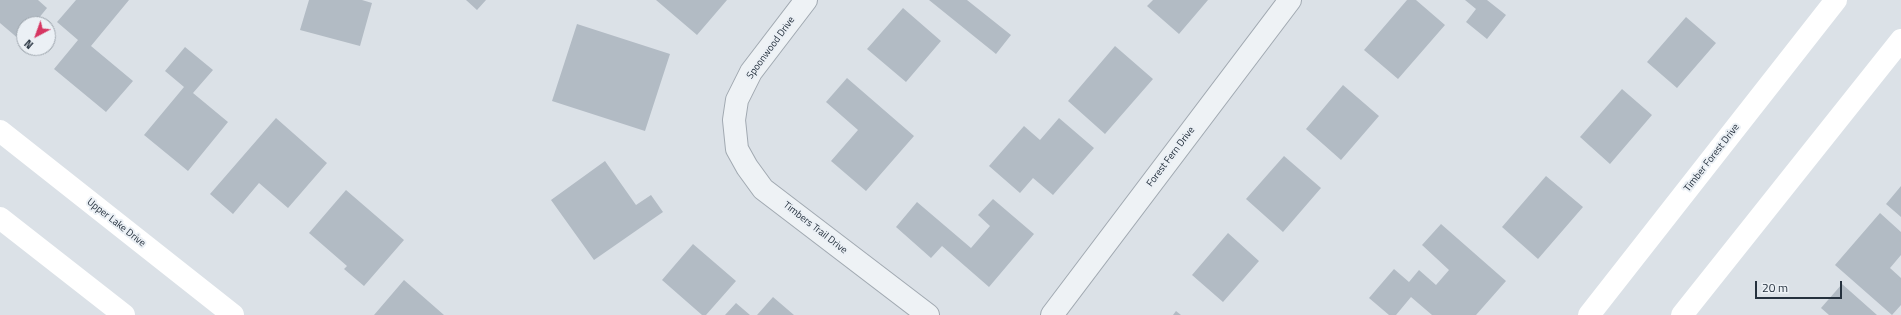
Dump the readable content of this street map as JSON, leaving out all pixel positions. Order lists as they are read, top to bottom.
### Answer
{
  "streets": {
    "street": [
      "Spoonwood Drive",
      "Forest Fern Drive",
      "Timber Forest Drive",
      "Upper Lake Drive",
      "Timbers Trail Drive"
    ]
  },
  "crossings": [
    ["Spoonwood Drive", "Timbers Trail Drive"]
  ],
  "scale_bar": "20 m",
  "north": "bottom left"
}
